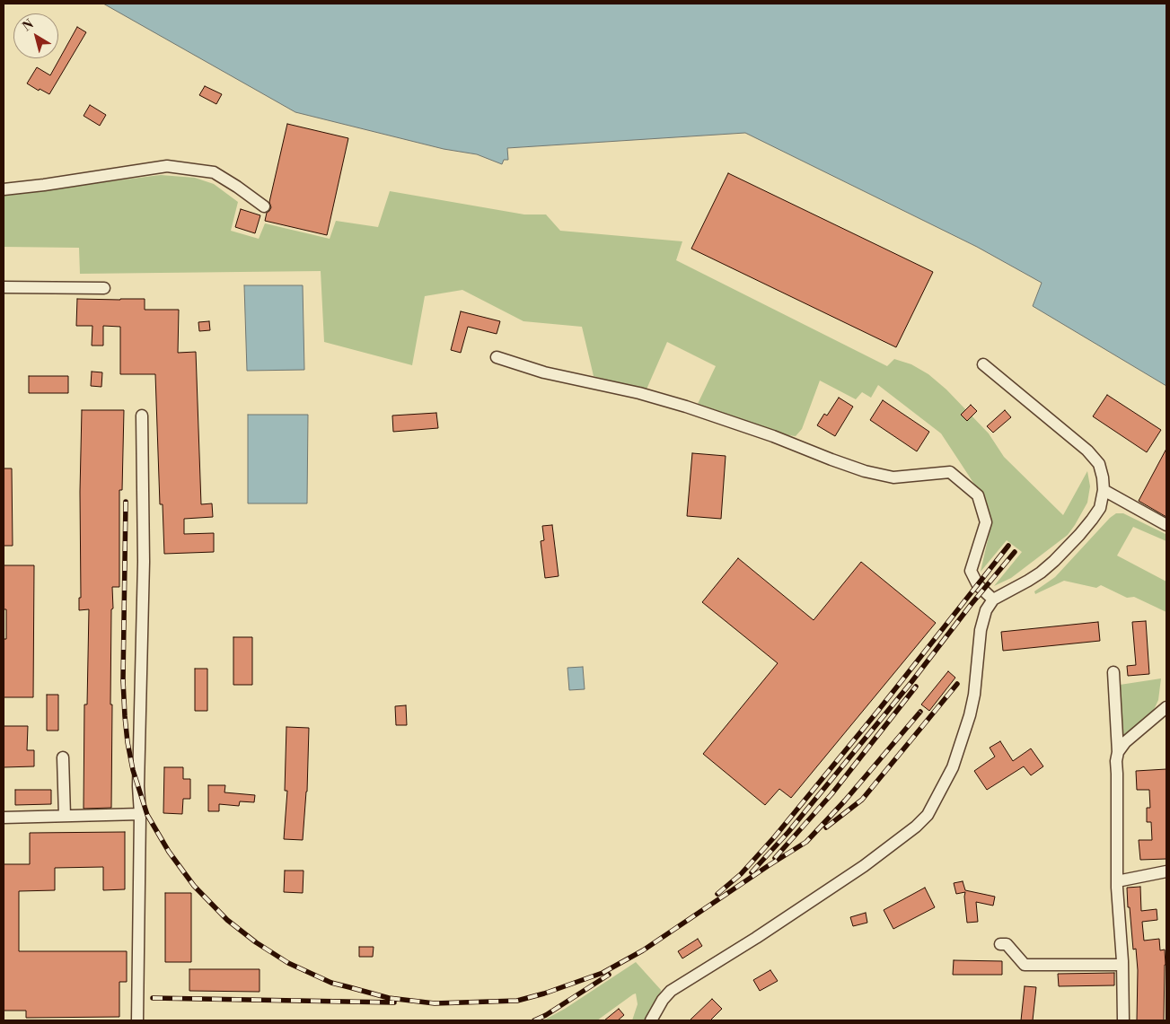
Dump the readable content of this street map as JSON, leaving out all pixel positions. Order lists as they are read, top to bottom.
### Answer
{
  "north": "top left"
}
